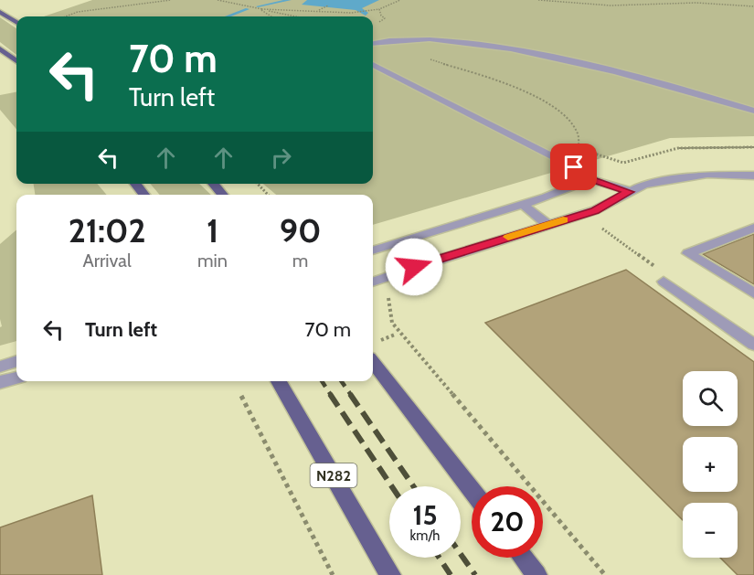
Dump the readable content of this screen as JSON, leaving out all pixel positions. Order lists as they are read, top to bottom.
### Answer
{
  "streets": {
    "main road": ["N282"]
  },
  "page": {
    "turn": ["70 m", "Turn left"],
    "eta": [
      "21:02",
      "Arrival",
      "1",
      "min",
      "90",
      "m"
    ],
    "list": [
      {
        "name": "Turn left",
        "value": "70 m"
      }
    ],
    "map_buttons": ["+", "−"],
    "speed": "15 km/h",
    "limit": "20"
  }
}
